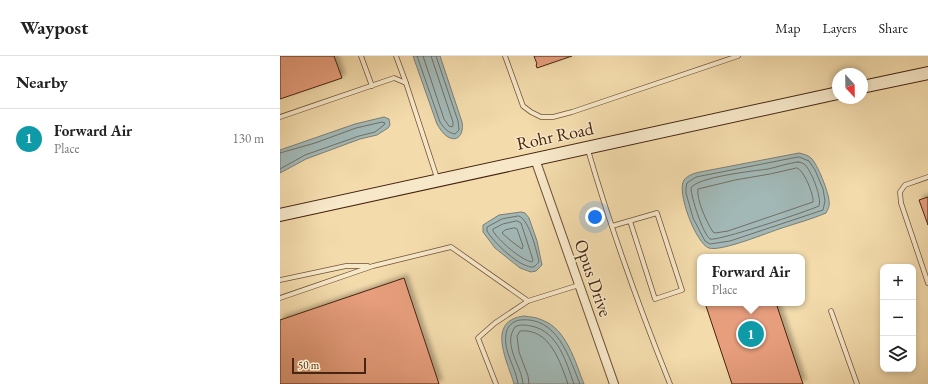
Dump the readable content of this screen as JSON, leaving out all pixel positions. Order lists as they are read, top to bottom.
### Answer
{
  "streets": {
    "street": ["Rohr Road", "Opus Drive"]
  },
  "crossings": [
    ["Rohr Road", "Opus Drive"]
  ],
  "scale_bar": "50 m",
  "north": "bottom",
  "page": {
    "header": "Waypost",
    "nav": ["Map", "Layers", "Share"],
    "heading": "Nearby",
    "list": [
      {
        "mark": "1",
        "name": "Forward Air",
        "note": "Place",
        "value": "130 m"
      }
    ],
    "popup": ["Forward Air", "Place"],
    "map_buttons": ["+", "−"],
    "pins": "1",
    "scale": "50 m"
  }
}
